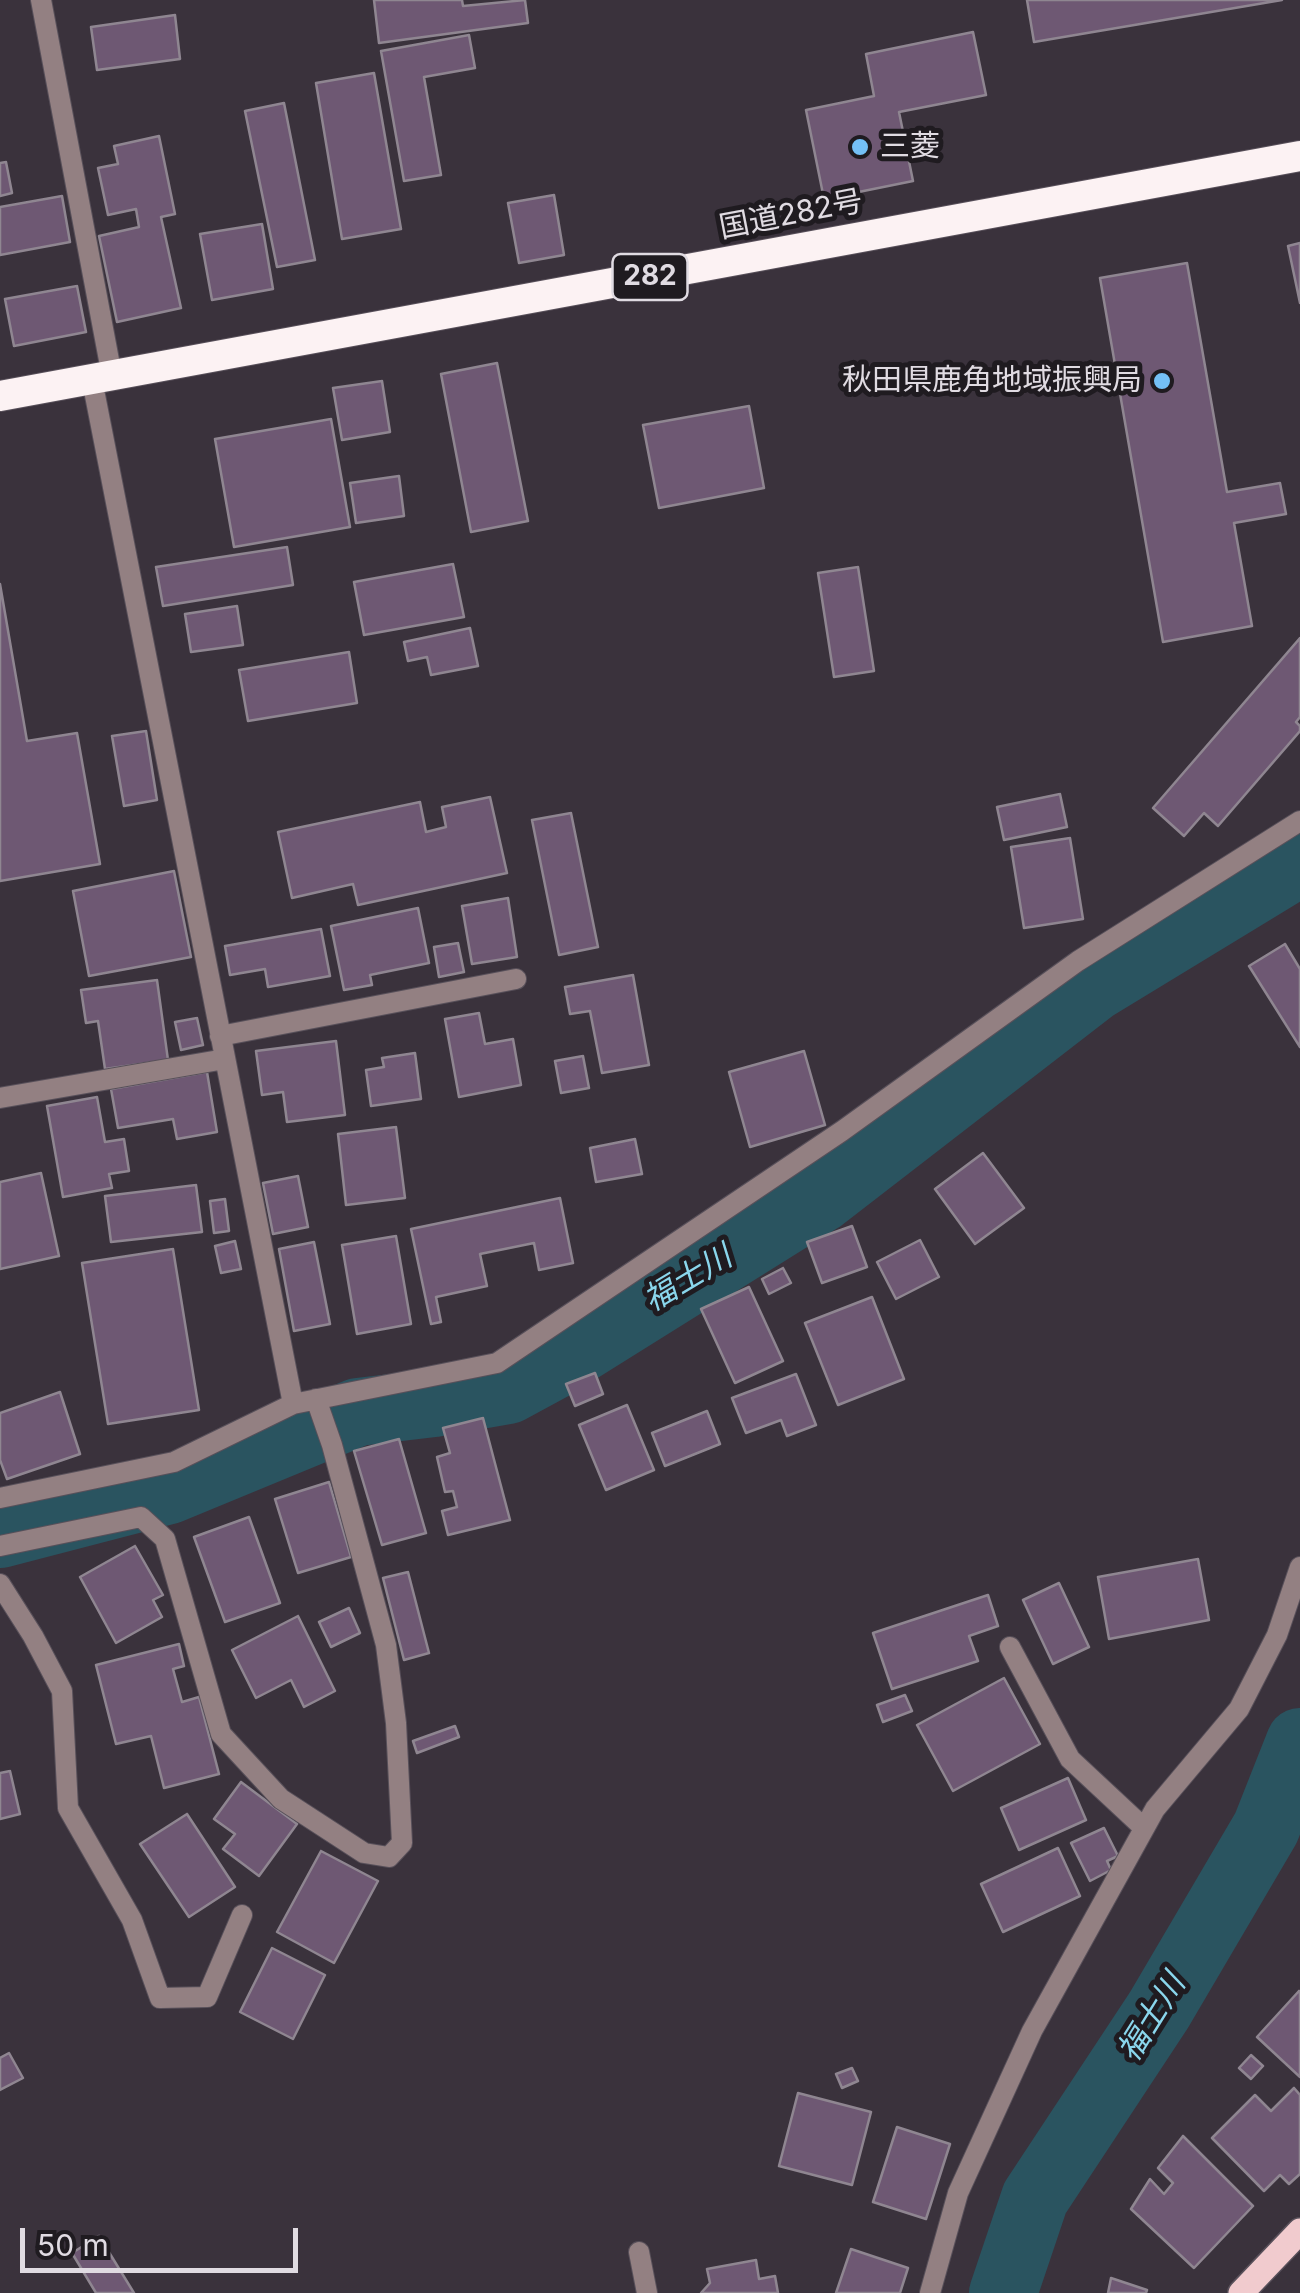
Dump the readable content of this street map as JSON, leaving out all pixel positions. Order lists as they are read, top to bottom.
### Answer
{
  "streets": {
    "highway": ["国道282号", "282"]
  },
  "water": ["福士川"],
  "places": ["三菱", "秋田県鹿角地域振興局"],
  "scale_bar": "50 m"
}
